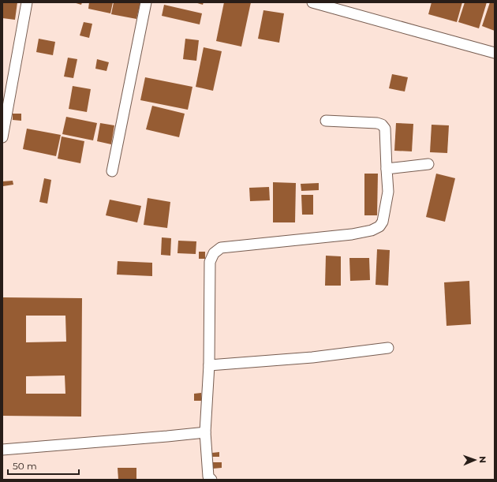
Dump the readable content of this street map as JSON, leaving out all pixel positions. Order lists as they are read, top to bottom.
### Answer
{
  "scale_bar": "50 m",
  "north": "right"
}
